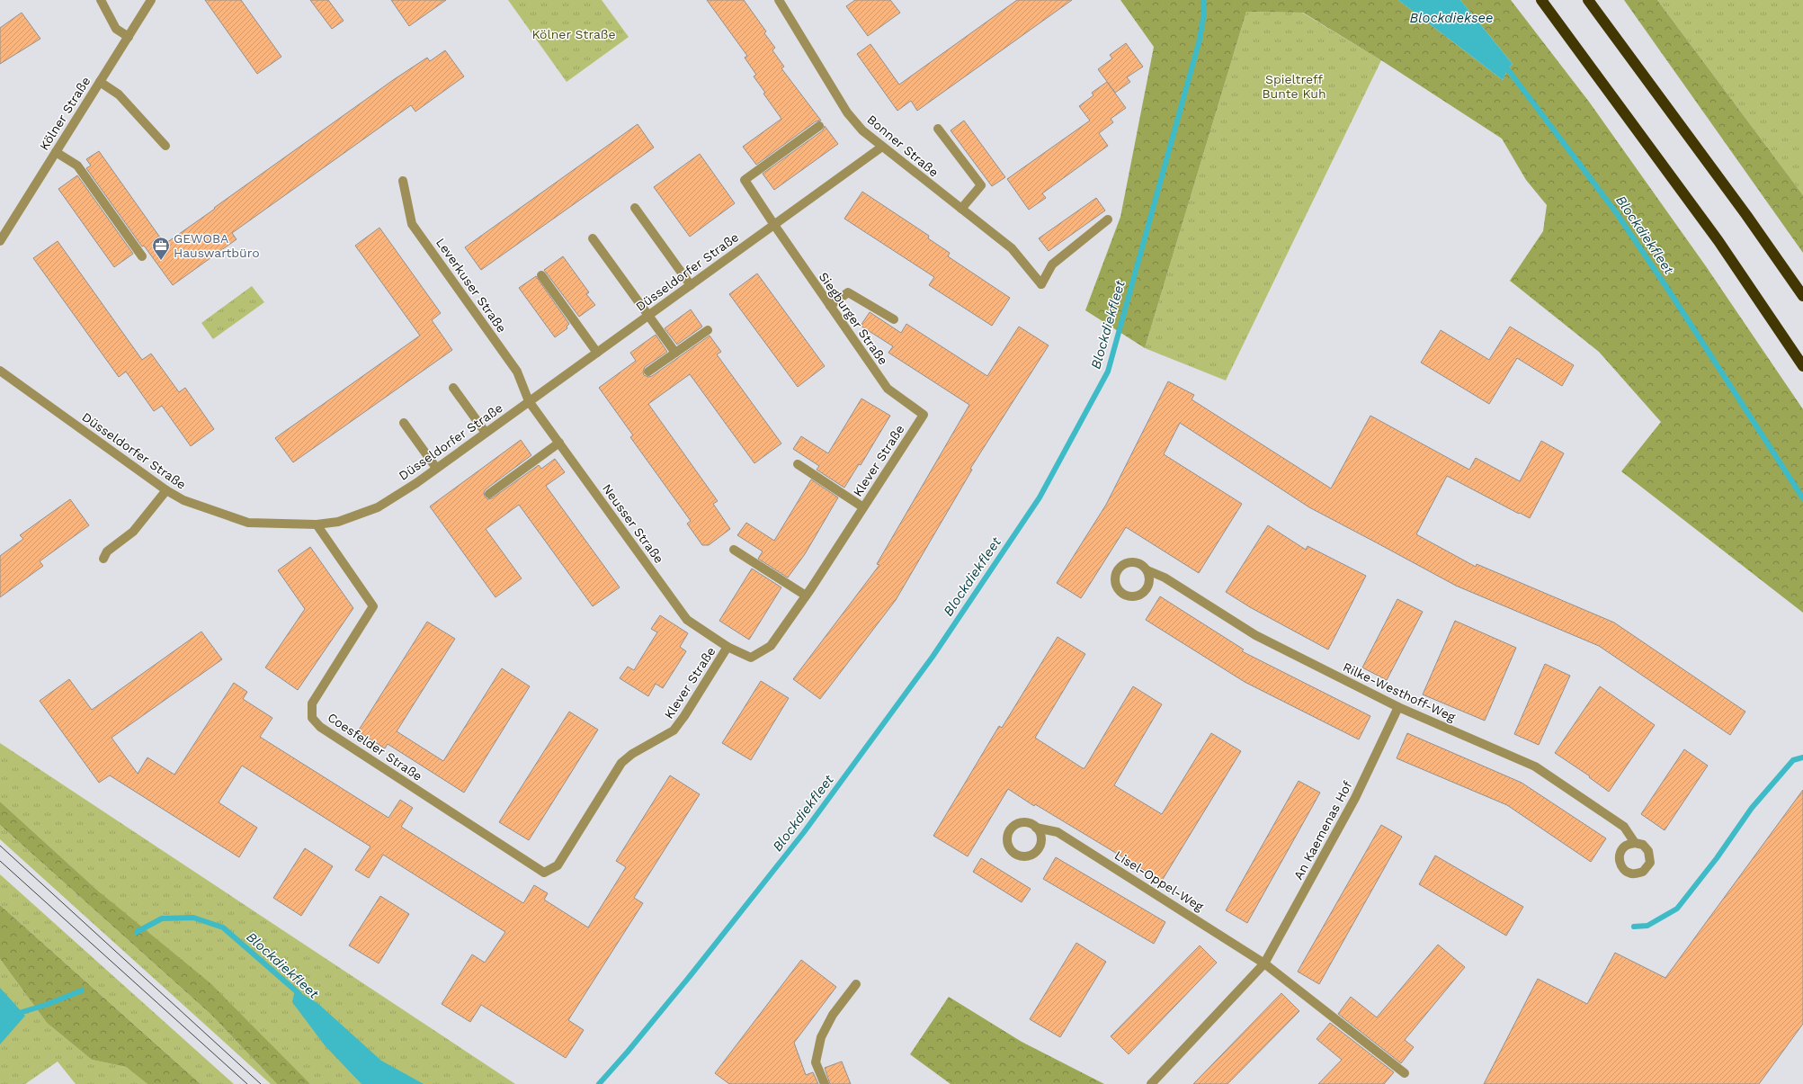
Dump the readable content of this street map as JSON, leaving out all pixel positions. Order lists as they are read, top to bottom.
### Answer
{
  "streets": {
    "street": [
      "Kölner Straße",
      "Bonner Straße",
      "Düsseldorfer Straße",
      "Leverkuser Straße",
      "Siegburger Straße",
      "Klever Straße",
      "Neusser Straße",
      "Rilke-Westhoff-Weg",
      "Coesfelder Straße",
      "An Kaemenas Hof",
      "Lisel-Oppel-Weg"
    ]
  },
  "crossings": [
    ["Bonner Straße", "Düsseldorfer Straße"],
    ["Düsseldorfer Straße", "Leverkuser Straße"],
    ["Düsseldorfer Straße", "Siegburger Straße"],
    ["Düsseldorfer Straße", "Neusser Straße"],
    ["Düsseldorfer Straße", "Coesfelder Straße"],
    ["Leverkuser Straße", "Neusser Straße"],
    ["Siegburger Straße", "Klever Straße"],
    ["Klever Straße", "Neusser Straße"],
    ["Klever Straße", "Coesfelder Straße"],
    ["Rilke-Westhoff-Weg", "An Kaemenas Hof"],
    ["An Kaemenas Hof", "Lisel-Oppel-Weg"]
  ],
  "water": ["Blockdieksee", "Blockdiekfleet"],
  "parks": ["Kölner Straße", "Spieltreff Bunte Kuh"],
  "places": {
    "office": ["GEWOBA Hauswartbüro"]
  }
}
